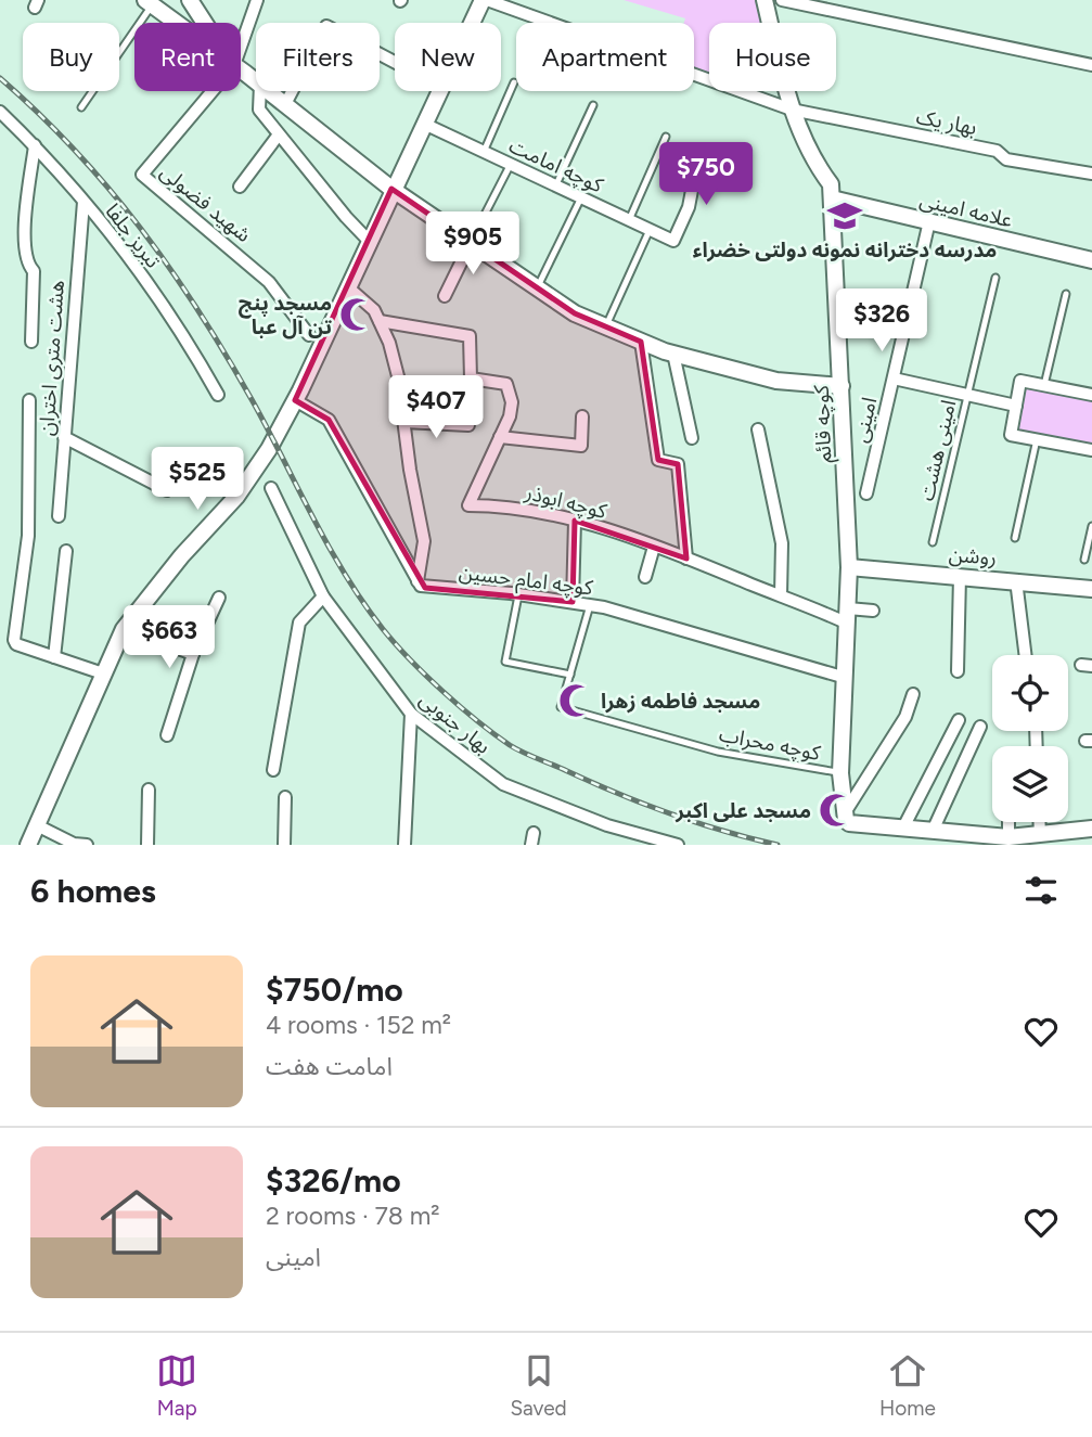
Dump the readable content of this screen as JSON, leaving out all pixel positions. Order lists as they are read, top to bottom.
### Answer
{
  "streets": {
    "street": [
      "بهار یک",
      "کوچه امامت",
      "شهید فضولی",
      "علامه امینی",
      "تبریز جلفا",
      "هشت متری اختران",
      "امینی",
      "کوچه قائم",
      "کوچه ابوذر",
      "روشن",
      "کوچه امام حسین",
      "بهار جنوبی"
    ],
    "lane": ["امینی هشت", "کوچه محراب"]
  },
  "crossings": [
    ["بهار یک", "کوچه قائم"],
    ["علامه امینی", "امینی"],
    ["علامه امینی", "کوچه قائم"],
    ["تبریز جلفا", "هشت متری اختران"],
    ["کوچه قائم", "کوچه ابوذر"],
    ["کوچه قائم", "روشن"],
    ["کوچه قائم", "کوچه امام حسین"],
    ["کوچه قائم", "کوچه محراب"]
  ],
  "places": {
    "school or university": ["مدرسه دخترانه نمونه دولتی خضراء"],
    "mosque": ["مسجد پنج تن آل عبا", "مسجد فاطمه زهرا", "مسجد علی اکبر"]
  },
  "page": {
    "chip": [
      "Buy",
      "Rent",
      "Filters",
      "New",
      "Apartment",
      "House"
    ],
    "price": [
      "$750",
      "$905",
      "$326",
      "$407",
      "$525",
      "$663"
    ],
    "heading": "6 homes",
    "list": [
      {
        "name": "$750/mo",
        "note": "4 rooms · 152 m² · امامت هفت"
      },
      {
        "name": "$326/mo",
        "note": "2 rooms · 78 m² · امینی"
      }
    ],
    "tabs": ["Map", "Saved", "Home"]
  }
}
